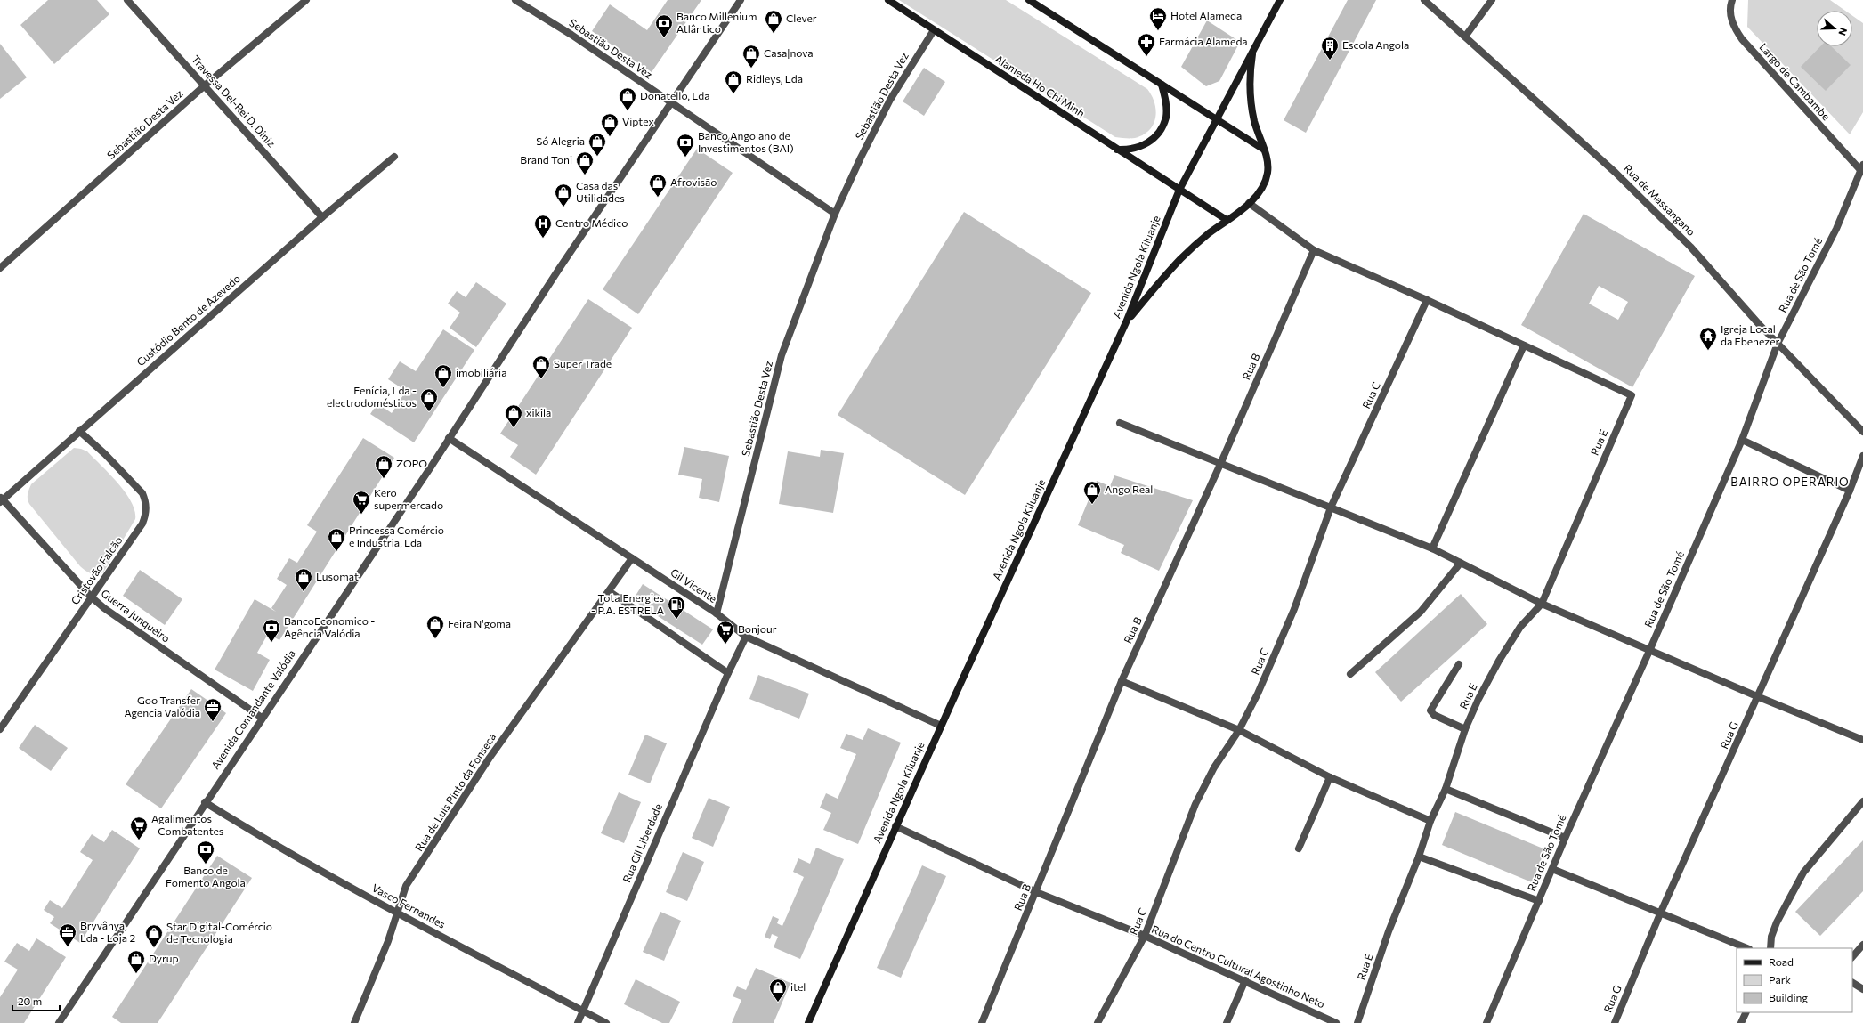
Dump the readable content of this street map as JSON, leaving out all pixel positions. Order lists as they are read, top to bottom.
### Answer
{
  "streets": {
    "main road": ["Alameda Ho Chi Minh", "Avenida Ngola Kiluanje"],
    "street": [
      "Sebastião Desta Vez",
      "Largo de Cambambe",
      "Travessa Del-Rei D. Diniz",
      "Rua de Massangano",
      "Rua de São Tomé",
      "Custódio Bento de Azevedo",
      "Rua B",
      "Rua C",
      "Rua E",
      "Cristovão Falcão",
      "Gil Vicente",
      "Guerra Junqueiro",
      "Avenida Comandante Valódia",
      "Rua G",
      "Rua de Luís Pinto da Fonseca",
      "Rua Gil Liberdade",
      "Vasco Fernandes",
      "Rua do Centro Cultural Agostinho Neto"
    ]
  },
  "crossings": [
    ["Sebastião Desta Vez", "Alameda Ho Chi Minh"],
    ["Sebastião Desta Vez", "Travessa Del-Rei D. Diniz"],
    ["Sebastião Desta Vez", "Gil Vicente"],
    ["Sebastião Desta Vez", "Avenida Comandante Valódia"],
    ["Largo de Cambambe", "Rua de São Tomé"],
    ["Alameda Ho Chi Minh", "Avenida Ngola Kiluanje"],
    ["Travessa Del-Rei D. Diniz", "Custódio Bento de Azevedo"],
    ["Rua de Massangano", "Rua de São Tomé"],
    ["Avenida Ngola Kiluanje", "Gil Vicente"],
    ["Avenida Ngola Kiluanje", "Rua do Centro Cultural Agostinho Neto"],
    ["Custódio Bento de Azevedo", "Cristovão Falcão"],
    ["Custódio Bento de Azevedo", "Guerra Junqueiro"],
    ["Rua B", "Rua do Centro Cultural Agostinho Neto"],
    ["Rua C", "Rua do Centro Cultural Agostinho Neto"],
    ["Cristovão Falcão", "Guerra Junqueiro"],
    ["Gil Vicente", "Avenida Comandante Valódia"],
    ["Gil Vicente", "Rua de Luís Pinto da Fonseca"],
    ["Gil Vicente", "Rua Gil Liberdade"],
    ["Guerra Junqueiro", "Avenida Comandante Valódia"],
    ["Avenida Comandante Valódia", "Vasco Fernandes"],
    ["Rua de Luís Pinto da Fonseca", "Vasco Fernandes"],
    ["Rua Gil Liberdade", "Vasco Fernandes"]
  ],
  "districts": ["BAIRRO OPERARIO"],
  "places": {
    "hotel": ["Hotel Alameda"],
    "shop": [
      "Clever",
      "Casa|nova",
      "Ridleys, Lda",
      "Donatello, Lda",
      "Viptex",
      "Só Alegria",
      "Brand Toni",
      "Afrovisão",
      "Casa das Utilidades",
      "Super Trade",
      "imobiliária",
      "Fenícia, Lda - electrodomésticos",
      "xikila",
      "ZOPO",
      "Ango Real",
      "Princessa Comércio e Industria, Lda",
      "Lusomat",
      "Feira N'goma",
      "Star Digital-Comércio de Tecnologia",
      "Dyrup",
      "itel"
    ],
    "bank": [
      "Banco Millenium Atlântico",
      "Banco Angolano de Investimentos (BAI)",
      "BancoEconomico - Agência Valódia",
      "Banco de Fomento Angola"
    ],
    "pharmacy": ["Farmácia Alameda"],
    "building": ["Escola Angola"],
    "hospital": ["Centro Médico"],
    "temple": ["Igreja Local da Ebenezer"],
    "supermarket": ["Kero supermercado", "Bonjour", "Agalimentos - Combatentes"],
    "fuel station": ["TotalEnergies - P.A. ESTRELA"],
    "office": ["Goo Transfer Agencia Valódia", "Bryvânya, Lda - Loja 2"]
  },
  "legend": ["Road", "Park", "Building"],
  "scale_bar": "20 m",
  "north": "right"
}
